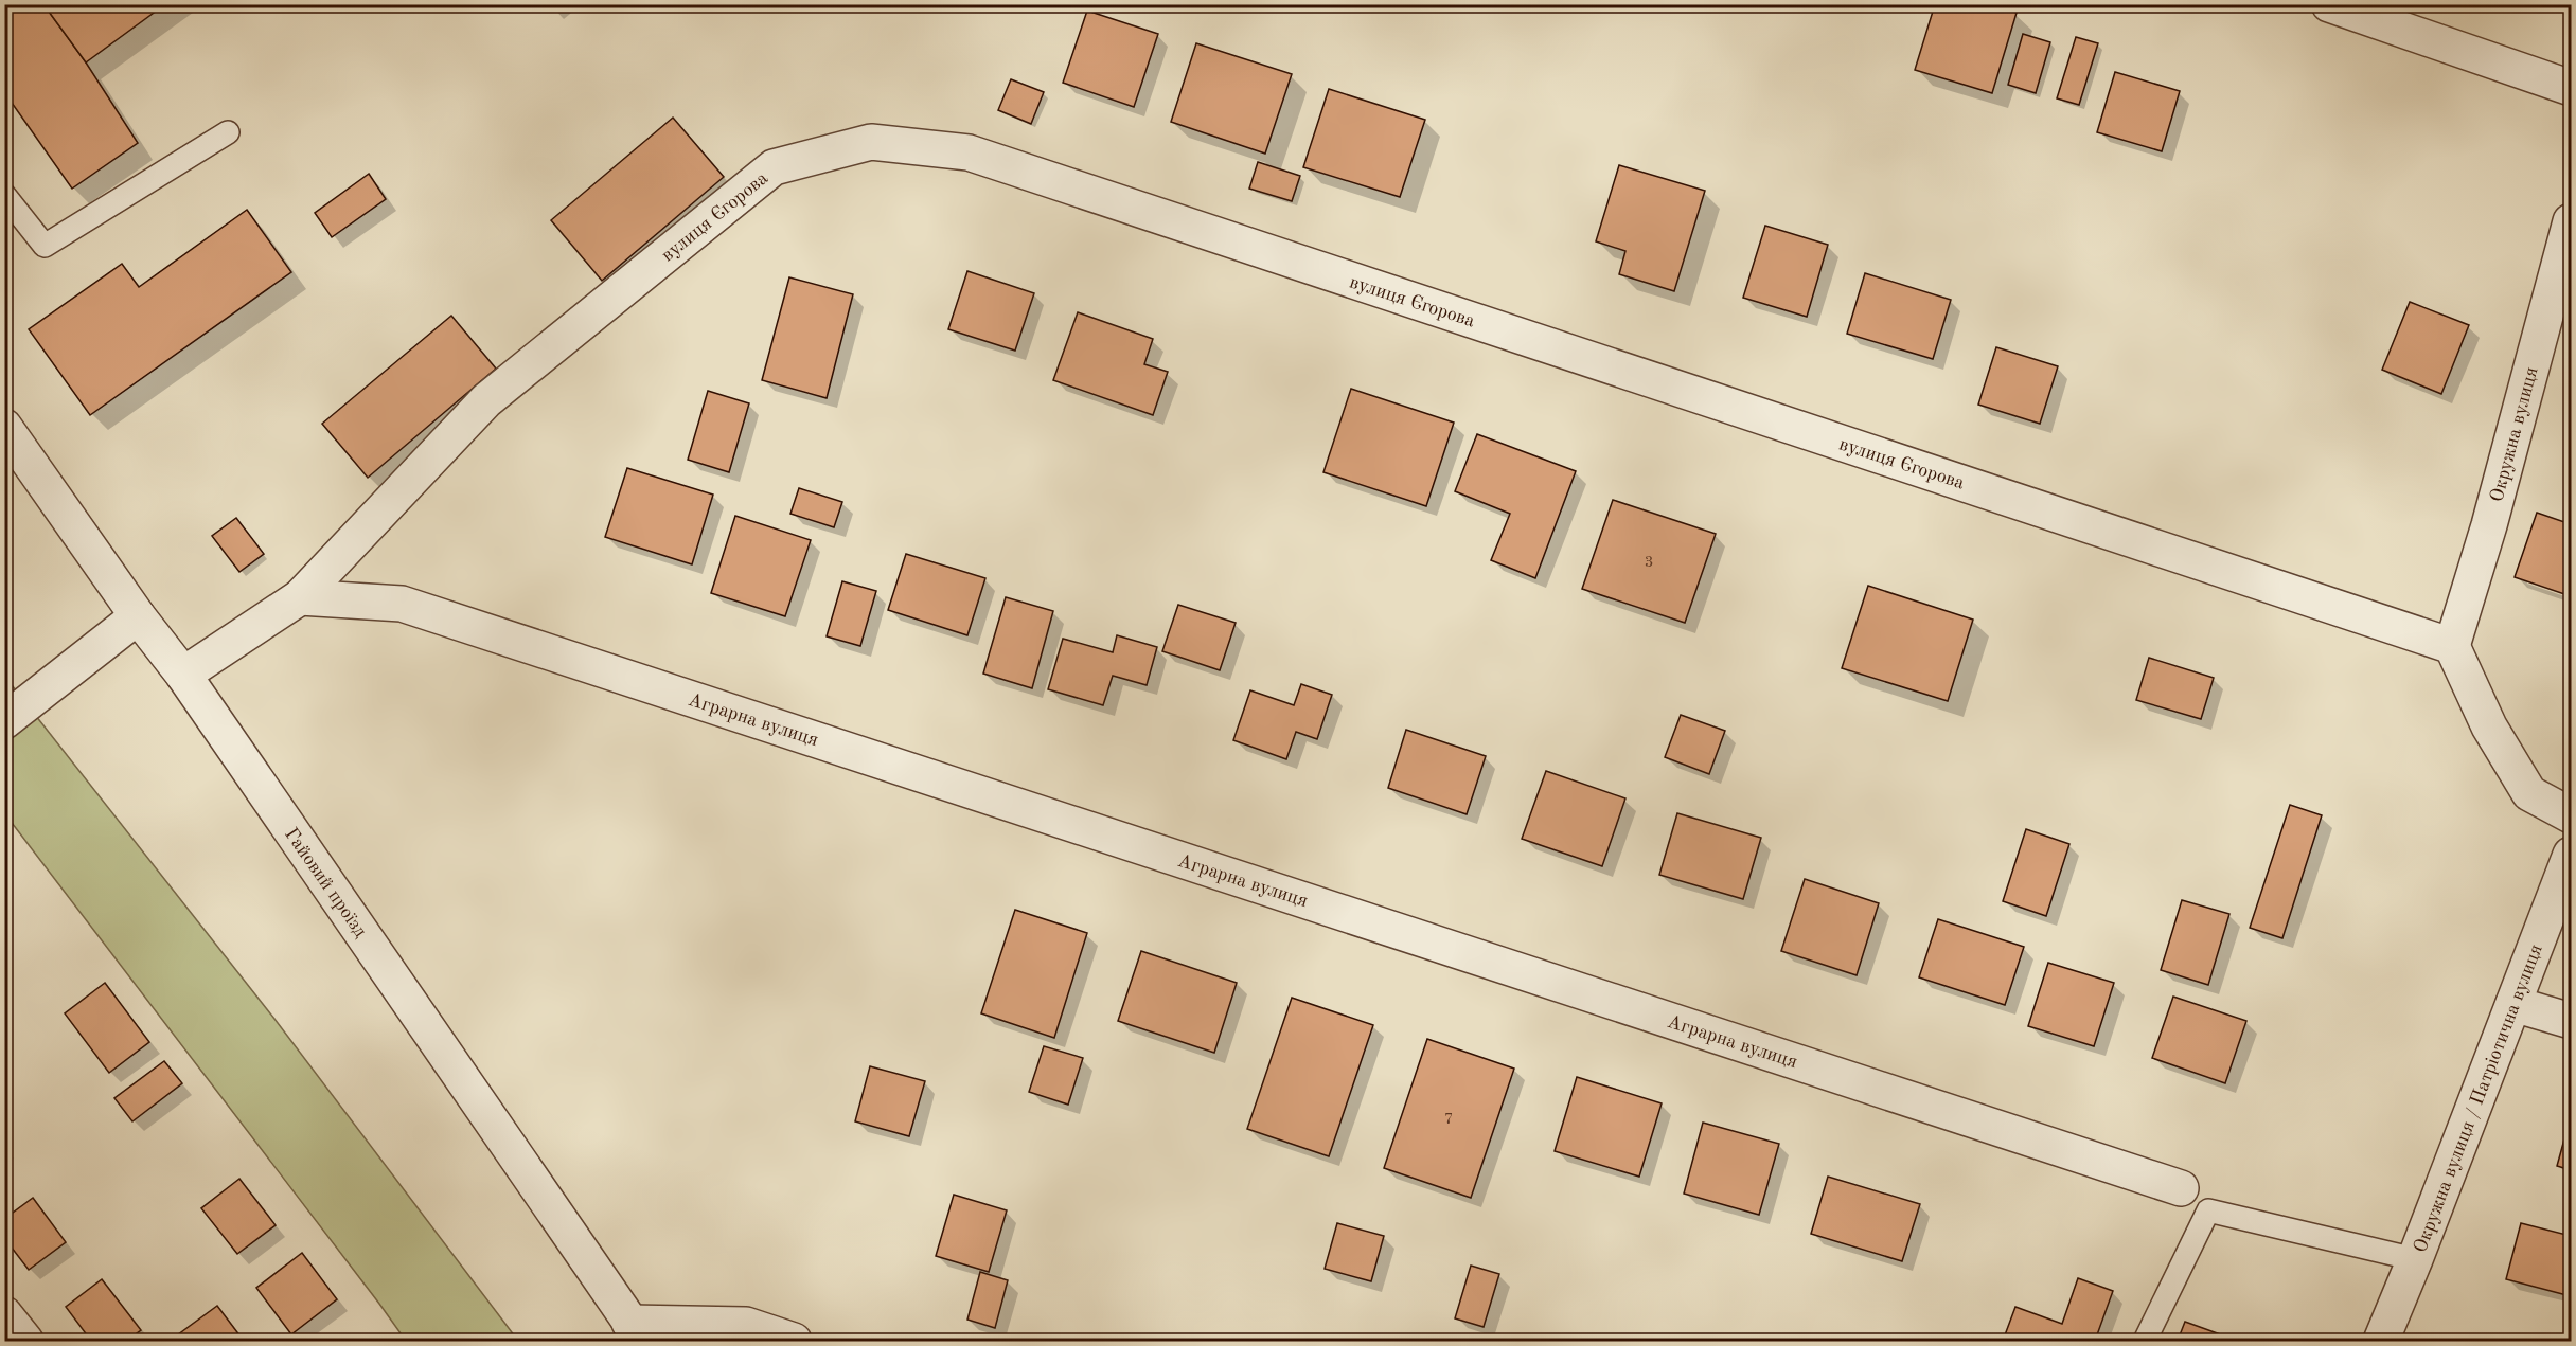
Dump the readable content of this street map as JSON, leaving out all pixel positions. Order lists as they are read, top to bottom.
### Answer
{
  "streets": {
    "street": [
      "вулиця Єгорова",
      "Окружна вулиця",
      "Аграрна вулиця",
      "Гайовий проїзд",
      "Окружна вулиця / Патріотична вулиця"
    ]
  },
  "crossings": [
    ["вулиця Єгорова", "Окружна вулиця"],
    ["вулиця Єгорова", "Аграрна вулиця"],
    ["вулиця Єгорова", "Гайовий проїзд"]
  ],
  "house_numbers": ["3", "7"]
}
